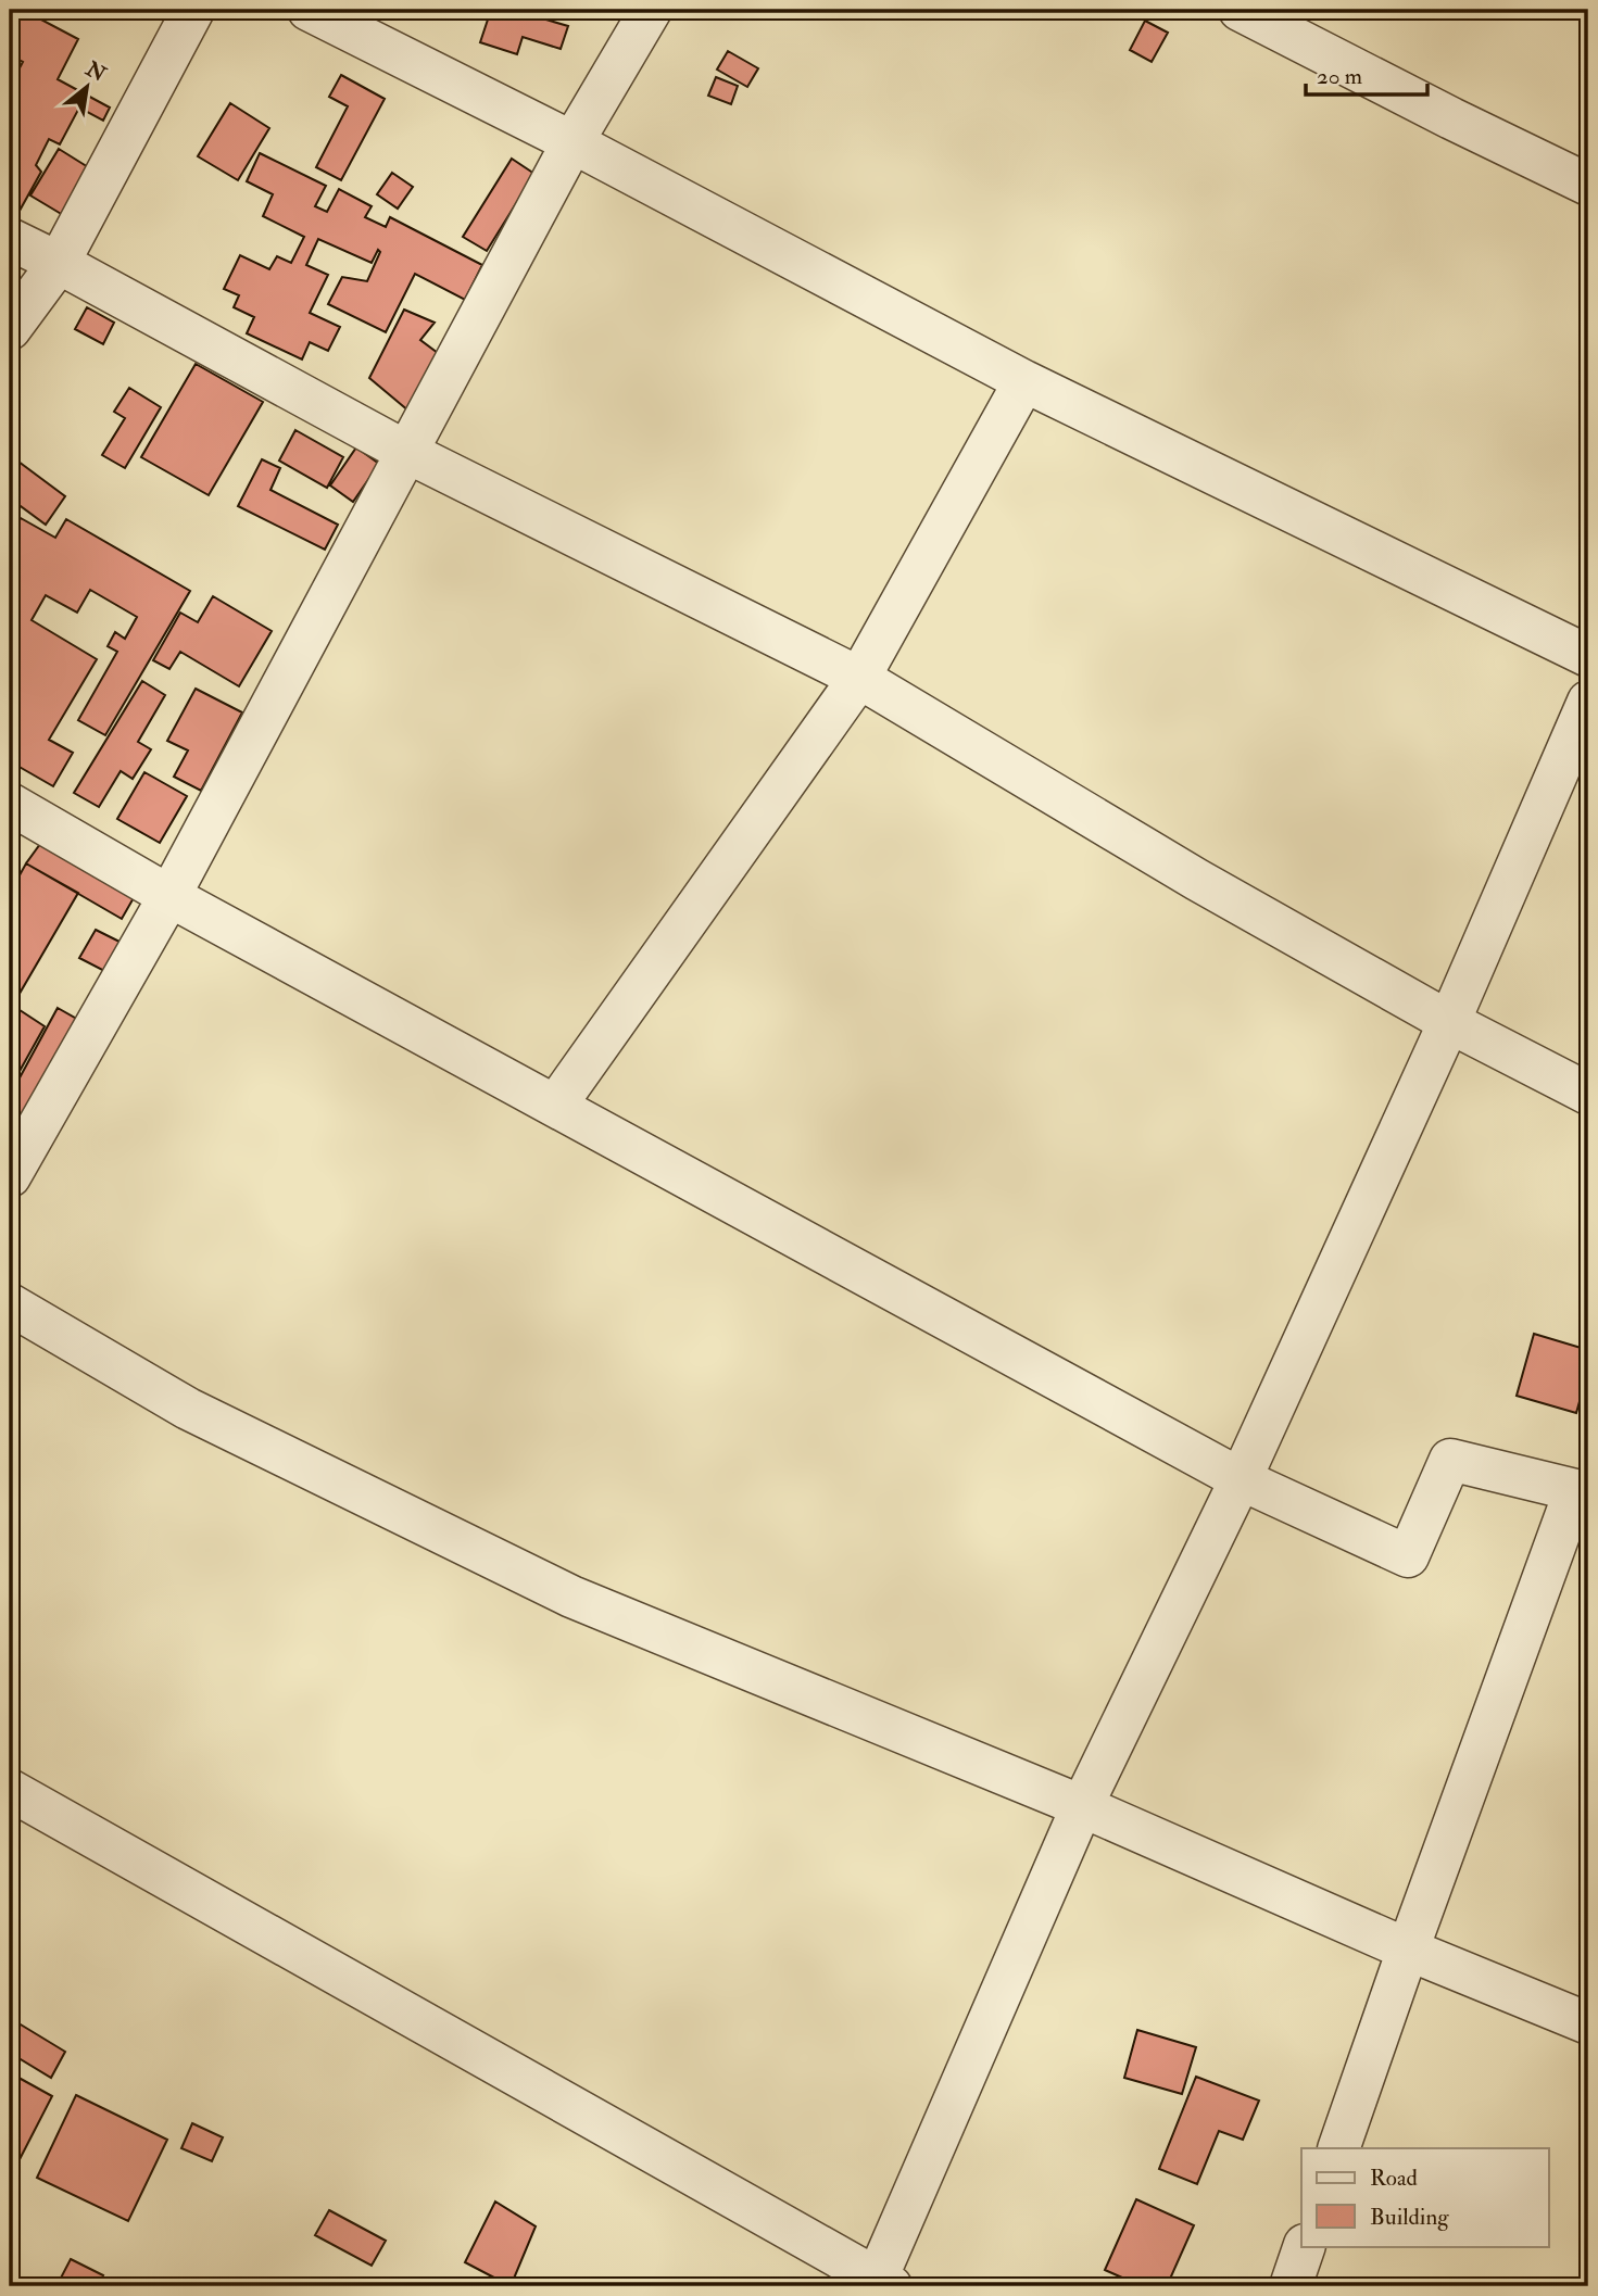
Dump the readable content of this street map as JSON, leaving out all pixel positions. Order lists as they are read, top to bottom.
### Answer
{
  "legend": ["Road", "Building"],
  "scale_bar": "20 m",
  "north": "top right"
}
